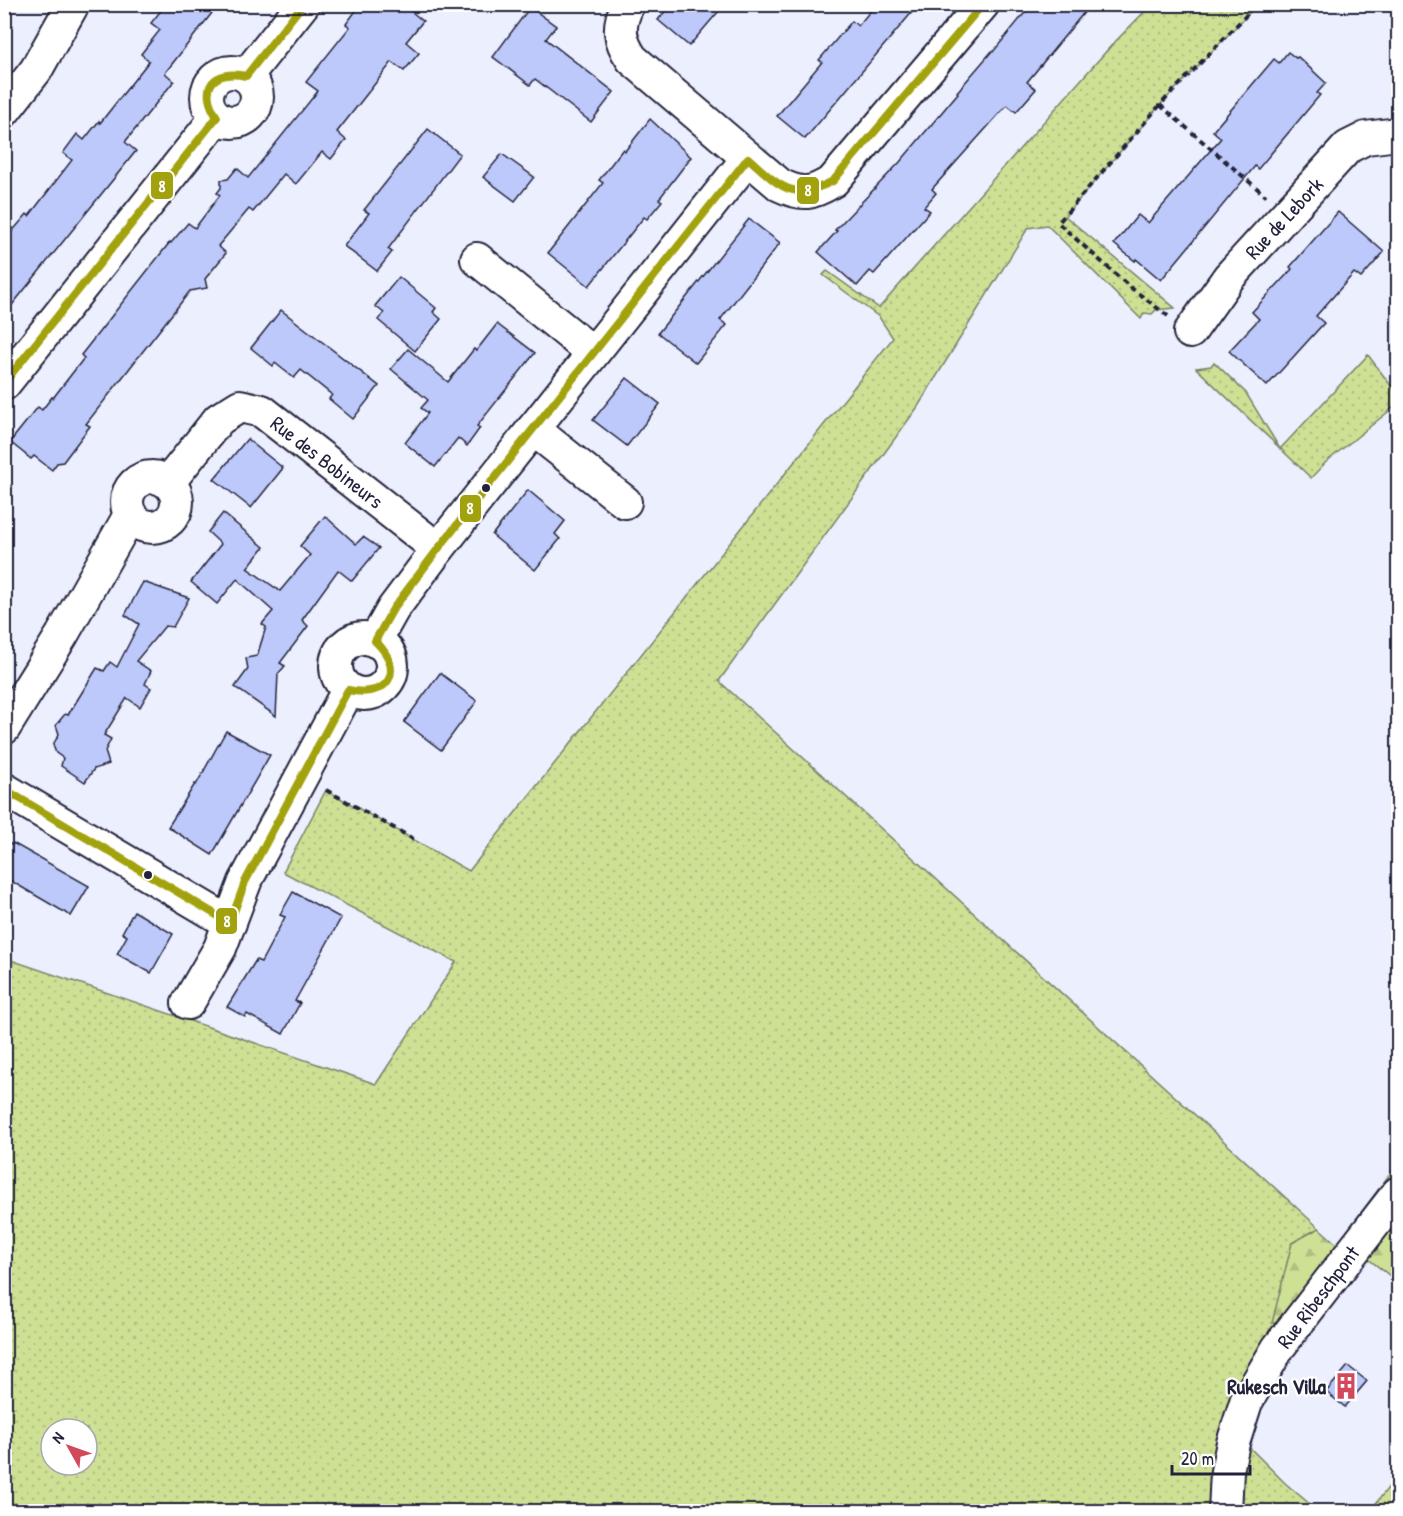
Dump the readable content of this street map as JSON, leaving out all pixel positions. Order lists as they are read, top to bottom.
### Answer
{
  "streets": {
    "street": ["Rue de Lebork", "Rue des Bobineurs", "Rue Ribeschpont"]
  },
  "places": {
    "building": ["Rukesch Villa"]
  },
  "lines": ["transit line 8"],
  "scale_bar": "20 m",
  "north": "top left"
}
